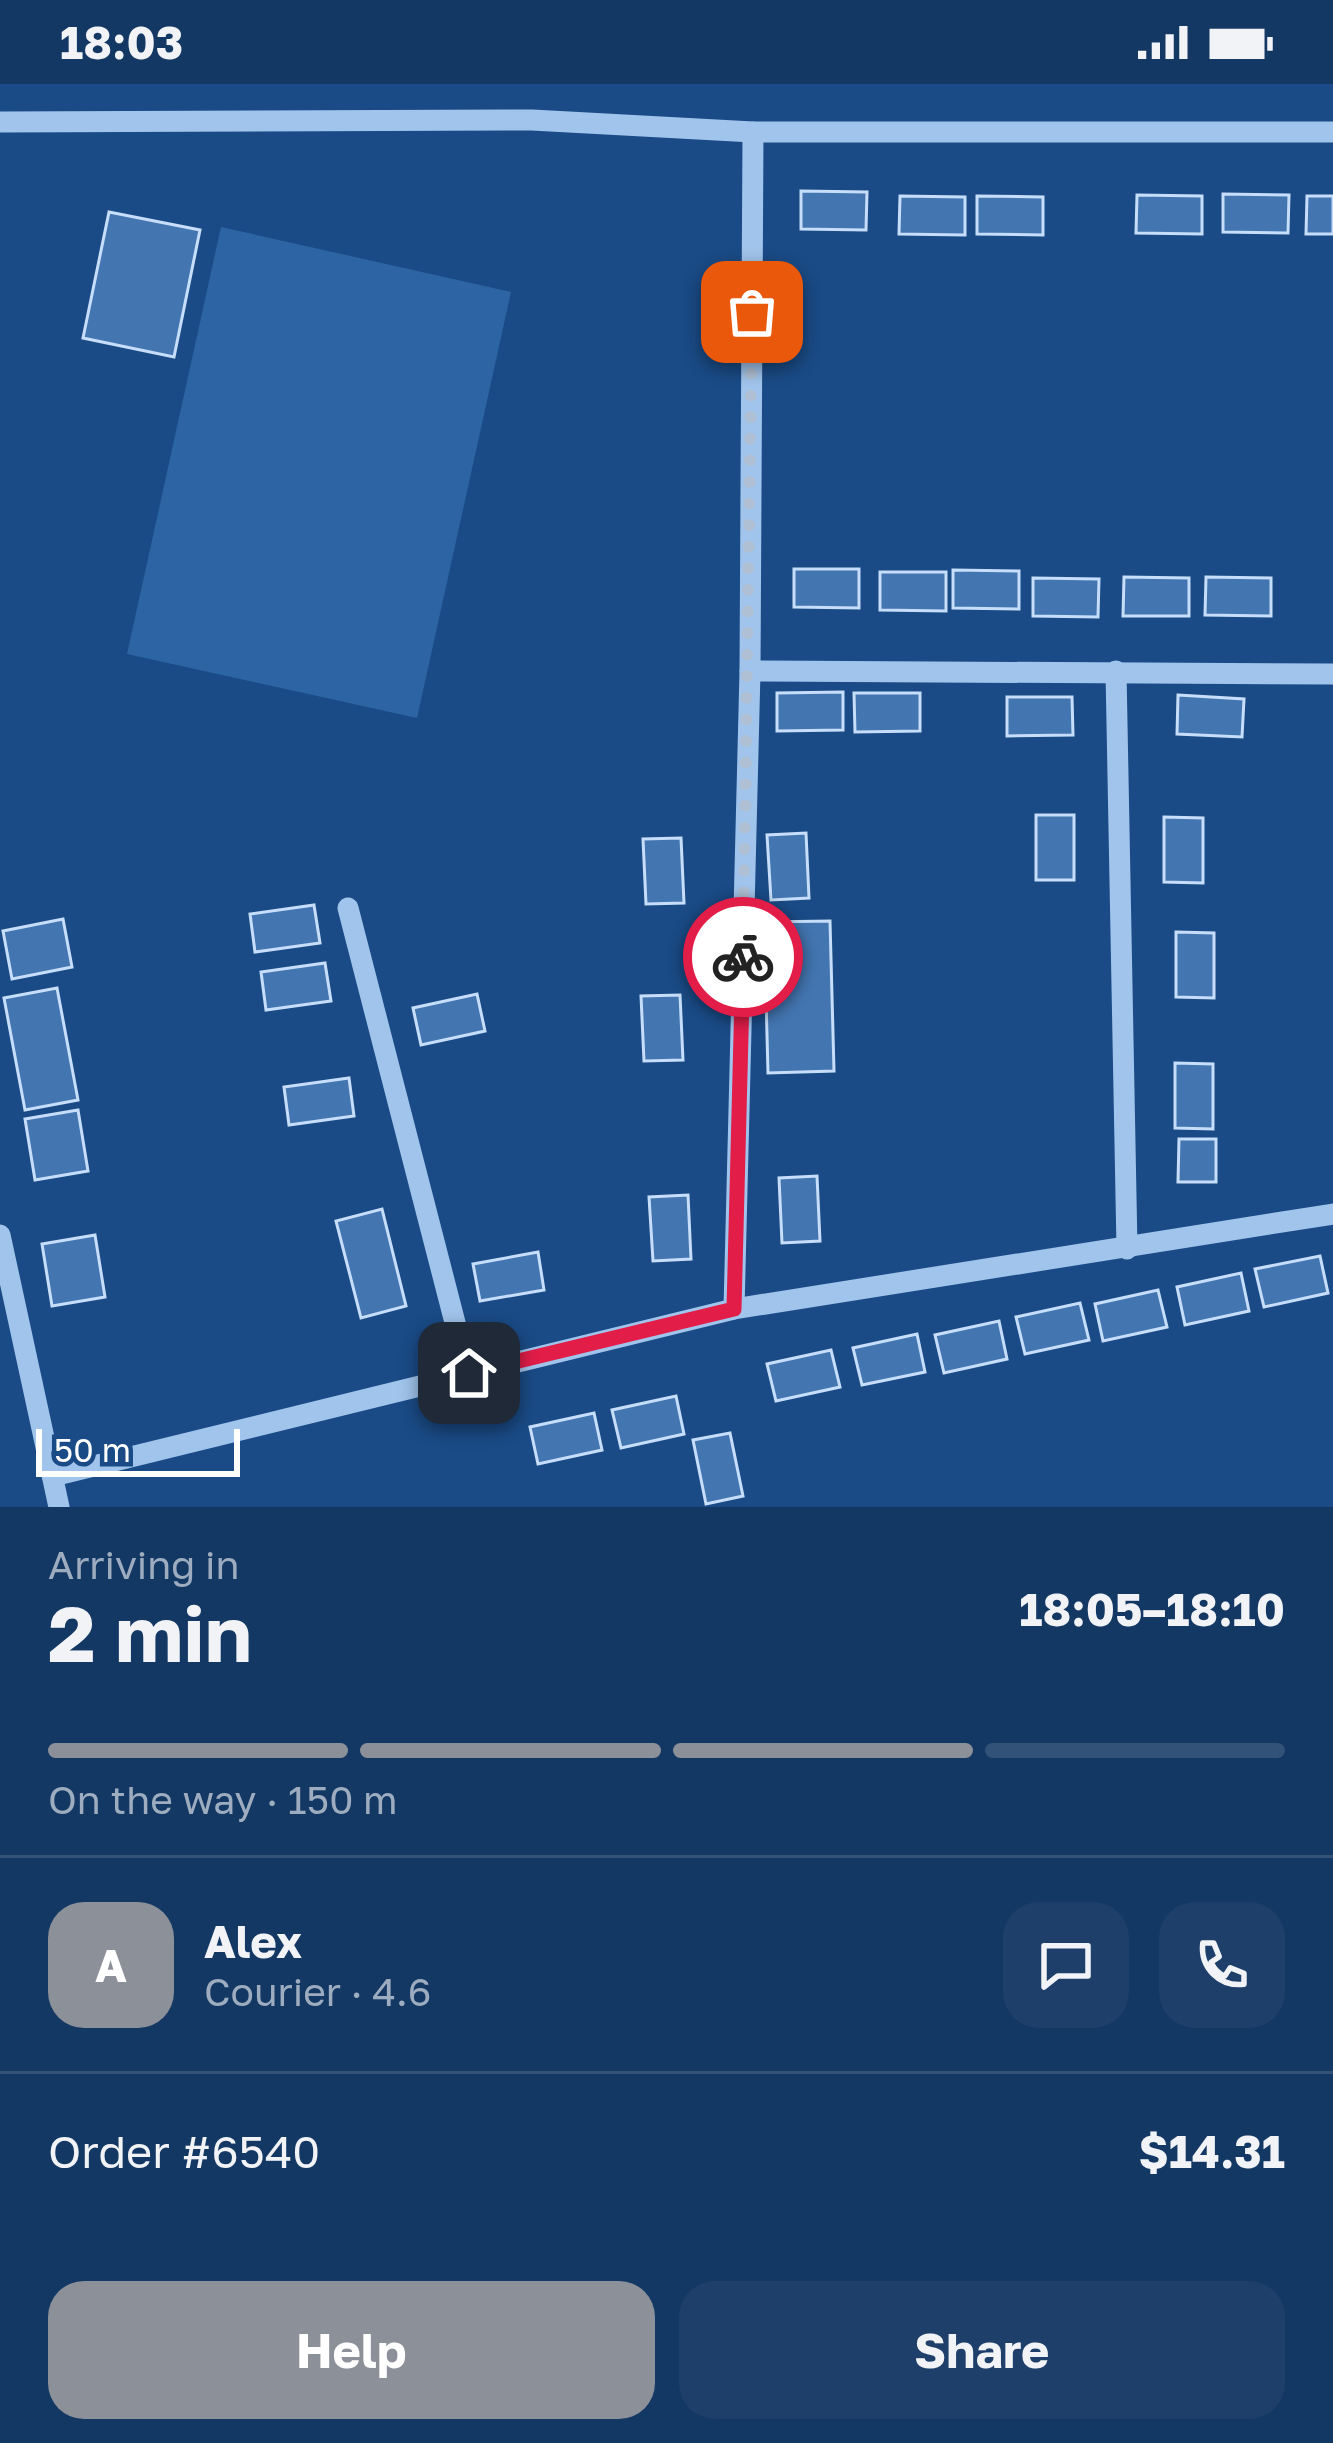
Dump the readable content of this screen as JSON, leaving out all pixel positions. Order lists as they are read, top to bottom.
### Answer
{
  "scale_bar": "50 m",
  "page": {
    "status": "18:03",
    "scale": "50 m",
    "heading": ["2 min", "Arriving in", "18:05–18:10"],
    "panel": [
      "Alex",
      "Courier · 4.6",
      "Order #6540",
      "$14.31"
    ],
    "bar": "On the way · 150 m",
    "round": "A",
    "buttons": ["Help", "Share"]
  }
}
